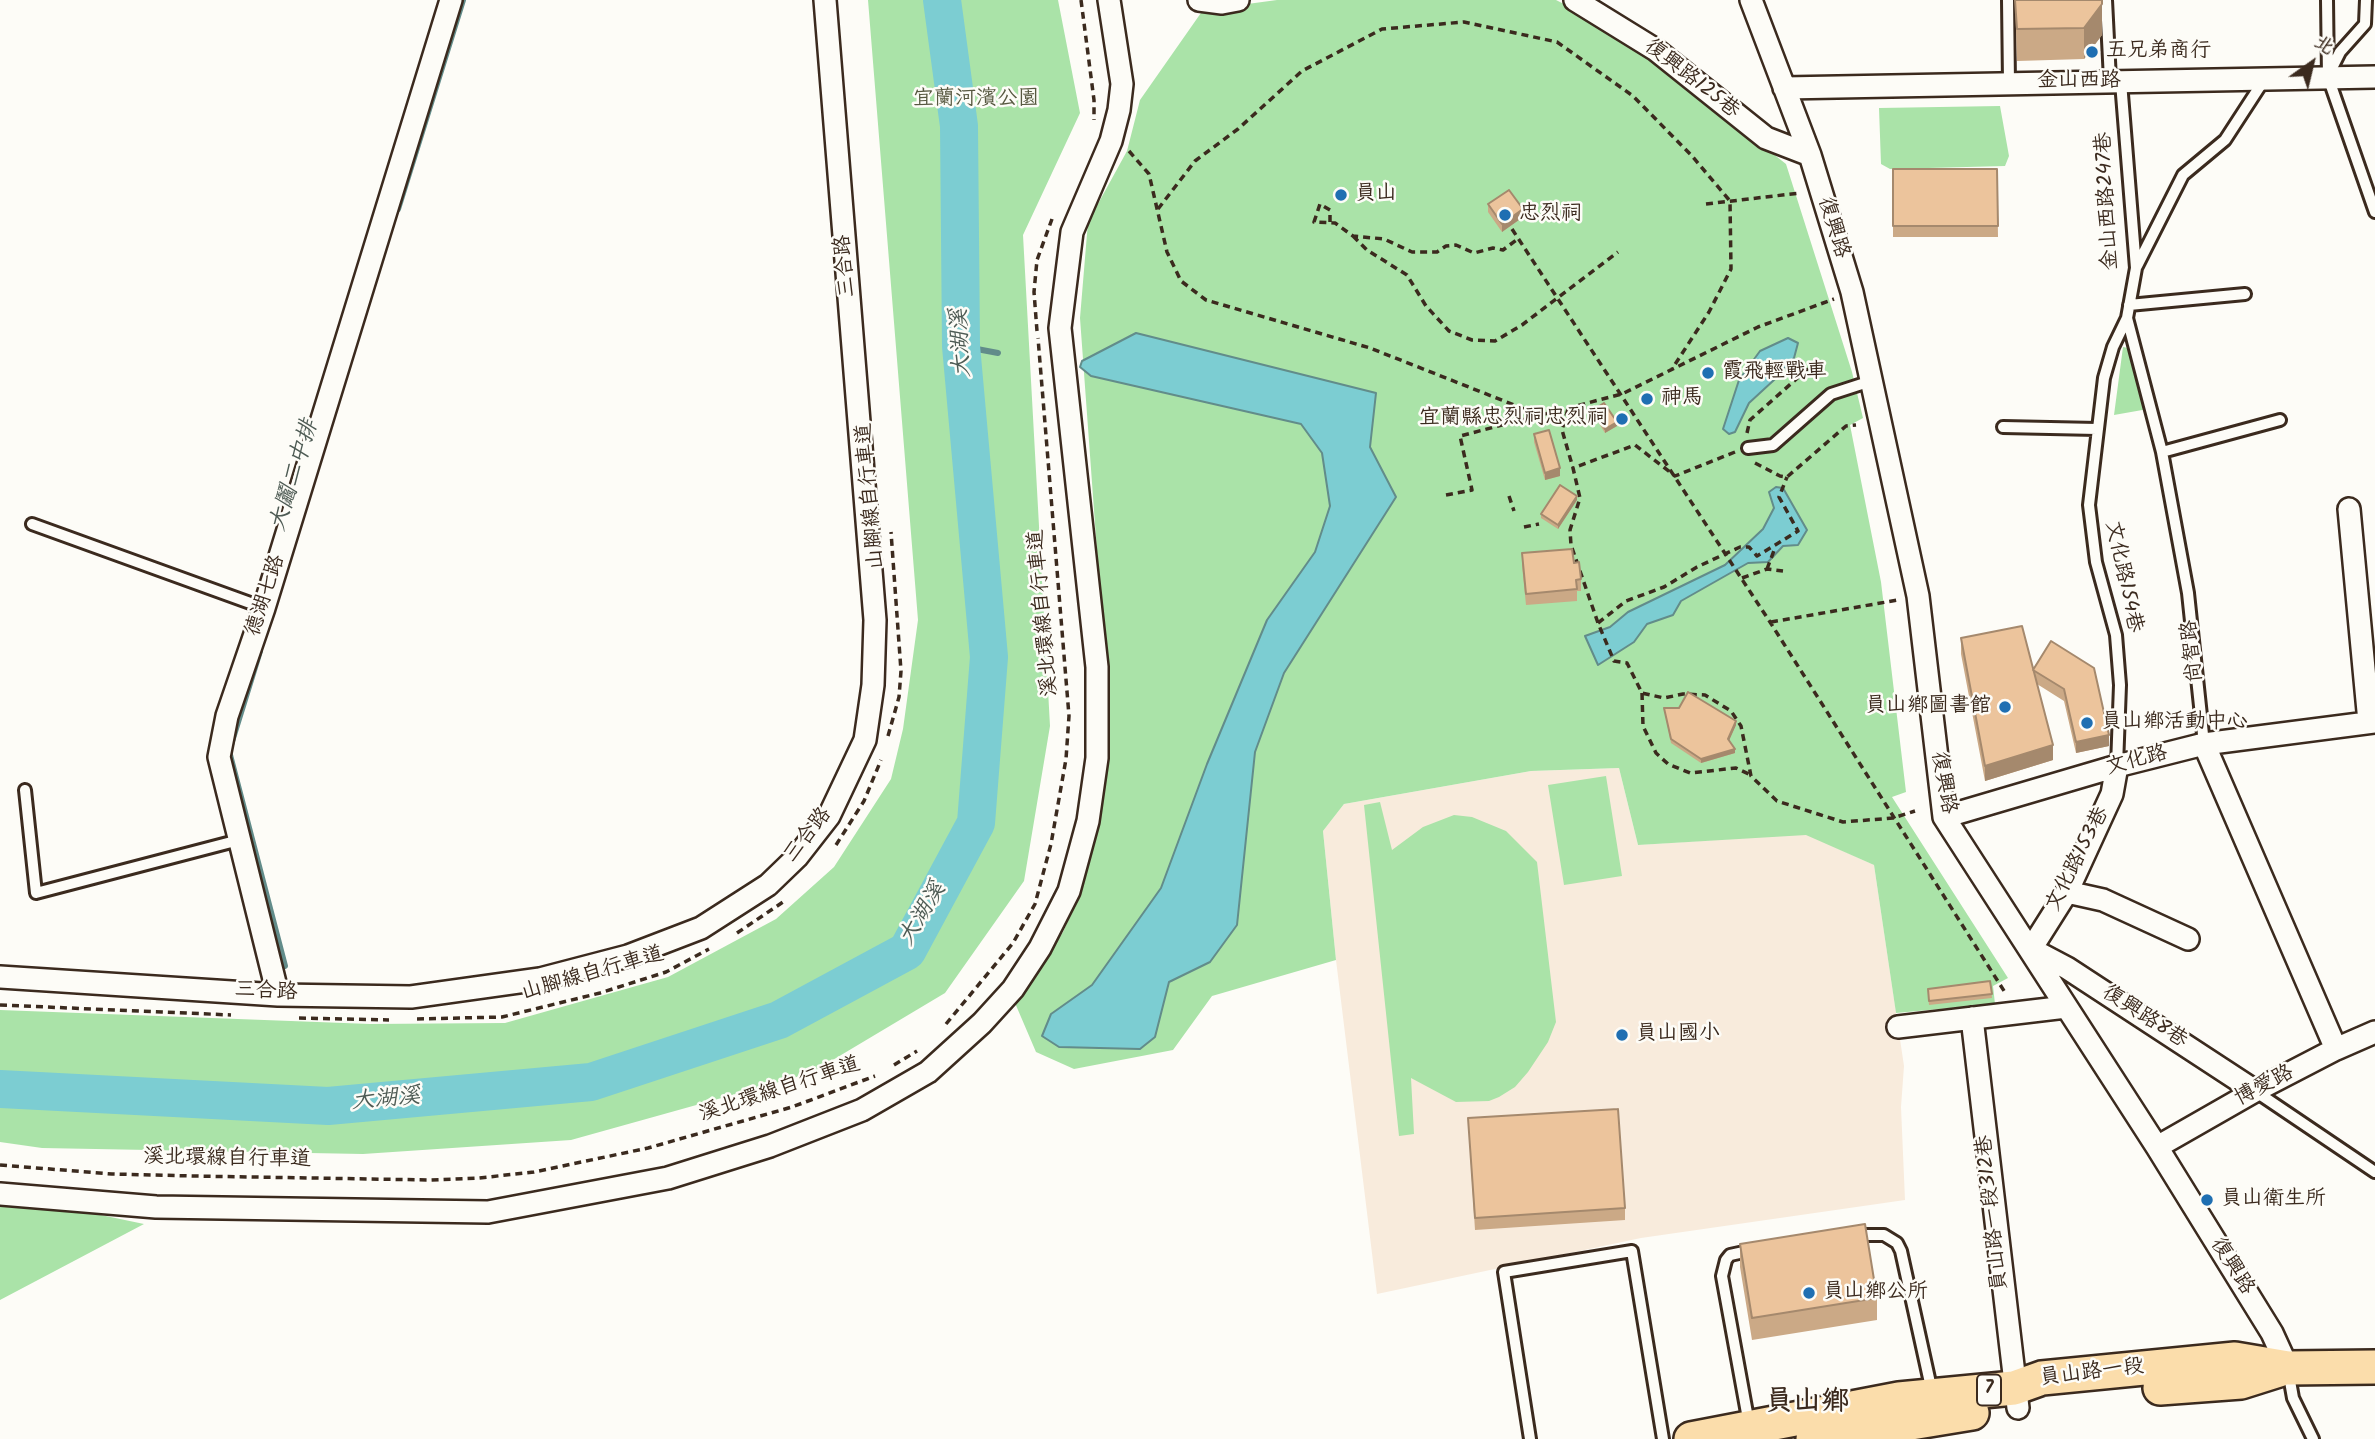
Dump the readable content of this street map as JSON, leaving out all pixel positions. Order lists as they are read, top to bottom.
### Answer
{
  "streets": {
    "main road": ["員山路一段", "7"],
    "street": [
      "復興路125巷",
      "金山西路",
      "復興路",
      "三合路",
      "德湖七路",
      "尚智路",
      "文化路",
      "文化路153巷",
      "復興路8巷",
      "博愛路",
      "員山路一段312巷"
    ],
    "lane": ["金山西路247巷", "文化路154巷"],
    "path": ["山腳線自行車道", "溪北環線自行車道"]
  },
  "crossings": [
    ["復興路125巷", "復興路"],
    ["金山西路", "金山西路247巷"],
    ["金山西路", "復興路"],
    ["金山西路247巷", "文化路154巷"],
    ["金山西路247巷", "尚智路"],
    ["復興路", "文化路"],
    ["復興路", "文化路153巷"],
    ["復興路", "復興路8巷"],
    ["復興路", "博愛路"],
    ["復興路", "員山路一段"],
    ["三合路", "德湖七路"],
    ["文化路154巷", "尚智路"],
    ["文化路154巷", "文化路"],
    ["文化路154巷", "文化路153巷"],
    ["尚智路", "文化路"],
    ["尚智路", "博愛路"],
    ["文化路", "文化路153巷"],
    ["文化路153巷", "復興路8巷"],
    ["復興路8巷", "博愛路"],
    ["員山路一段312巷", "員山路一段"]
  ],
  "districts": ["員山鄉"],
  "water": ["大湖溪", "大鬮二中排"],
  "parks": ["宜蘭河濱公園"],
  "places": [
    "五兄弟商行",
    "員山",
    "忠烈祠",
    "霞飛輕戰車",
    "神馬",
    "宜蘭縣忠烈祠忠烈祠",
    "員山鄉圖書館",
    "員山鄉活動中心",
    "員山國小",
    "員山衛生所",
    "員山鄉公所"
  ],
  "north": "top right"
}
